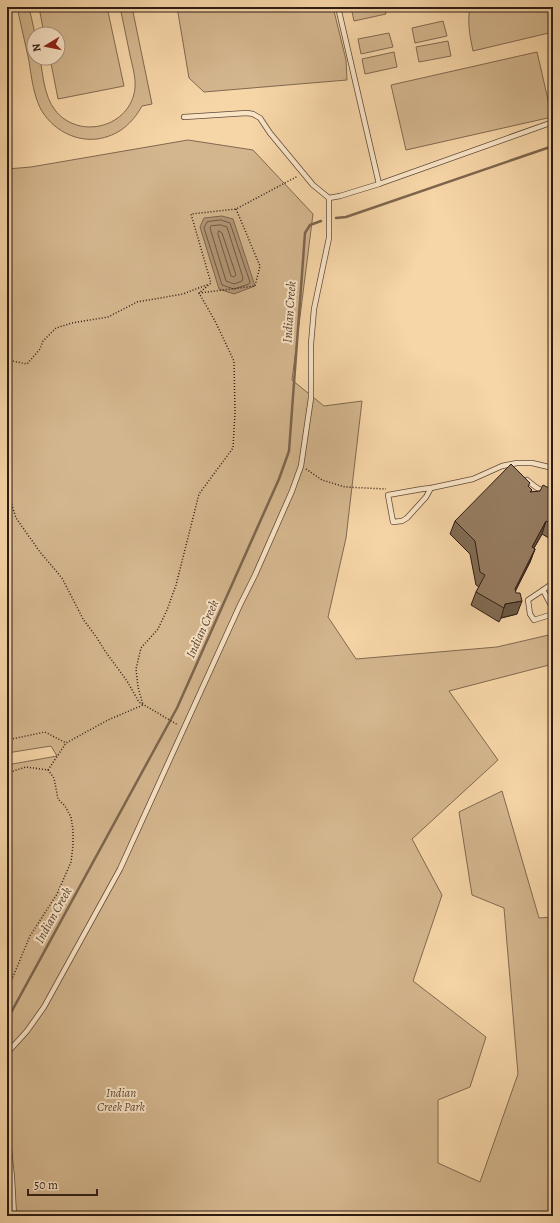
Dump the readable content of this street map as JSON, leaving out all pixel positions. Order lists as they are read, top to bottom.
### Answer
{
  "water": ["Indian Creek"],
  "parks": ["Indian Creek Park"],
  "scale_bar": "50 m",
  "north": "left"
}
